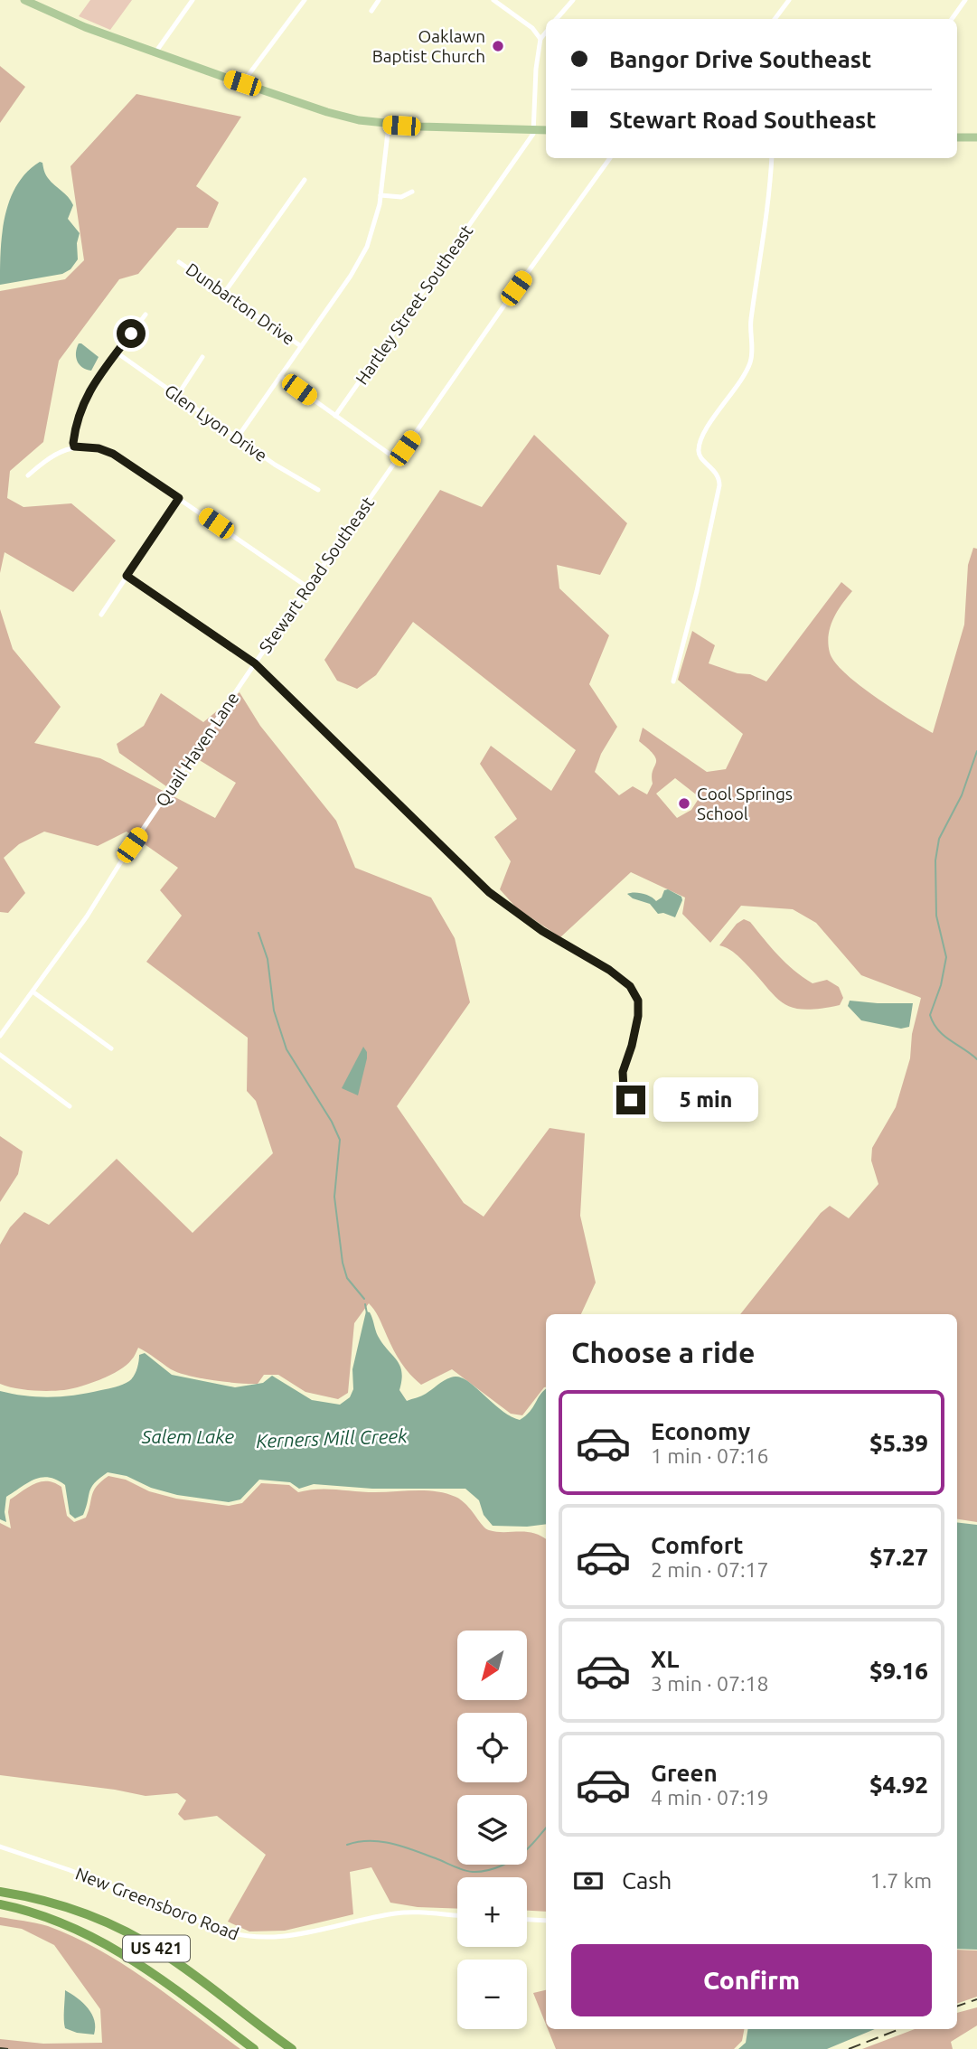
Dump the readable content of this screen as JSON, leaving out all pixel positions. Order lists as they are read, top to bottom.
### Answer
{
  "streets": {
    "highway": ["US 421"],
    "street": [
      "Dunbarton Drive",
      "Hartley Street Southeast",
      "Glen Lyon Drive",
      "Stewart Road Southeast",
      "Quail Haven Lane",
      "New Greensboro Road"
    ]
  },
  "crossings": [
    ["Stewart Road Southeast", "Quail Haven Lane"]
  ],
  "water": ["Salem Lake", "Kerners Mill Creek"],
  "places": ["Oaklawn Baptist Church", "Cool Springs School"],
  "north": "bottom left",
  "page": {
    "banner": ["Bangor Drive Southeast", "Stewart Road Southeast"],
    "bubble": "5 min",
    "heading": "Choose a ride",
    "list": [
      {
        "name": "Economy",
        "note": "1 min · 07:16",
        "value": "$5.39"
      },
      {
        "name": "Comfort",
        "note": "2 min · 07:17",
        "value": "$7.27"
      },
      {
        "name": "XL",
        "note": "3 min · 07:18",
        "value": "$9.16"
      },
      {
        "name": "Green",
        "note": "4 min · 07:19",
        "value": "$4.92"
      }
    ],
    "map_buttons": ["+", "−"],
    "pay": ["Cash", "1.7 km"],
    "buttons": "Confirm"
  }
}
